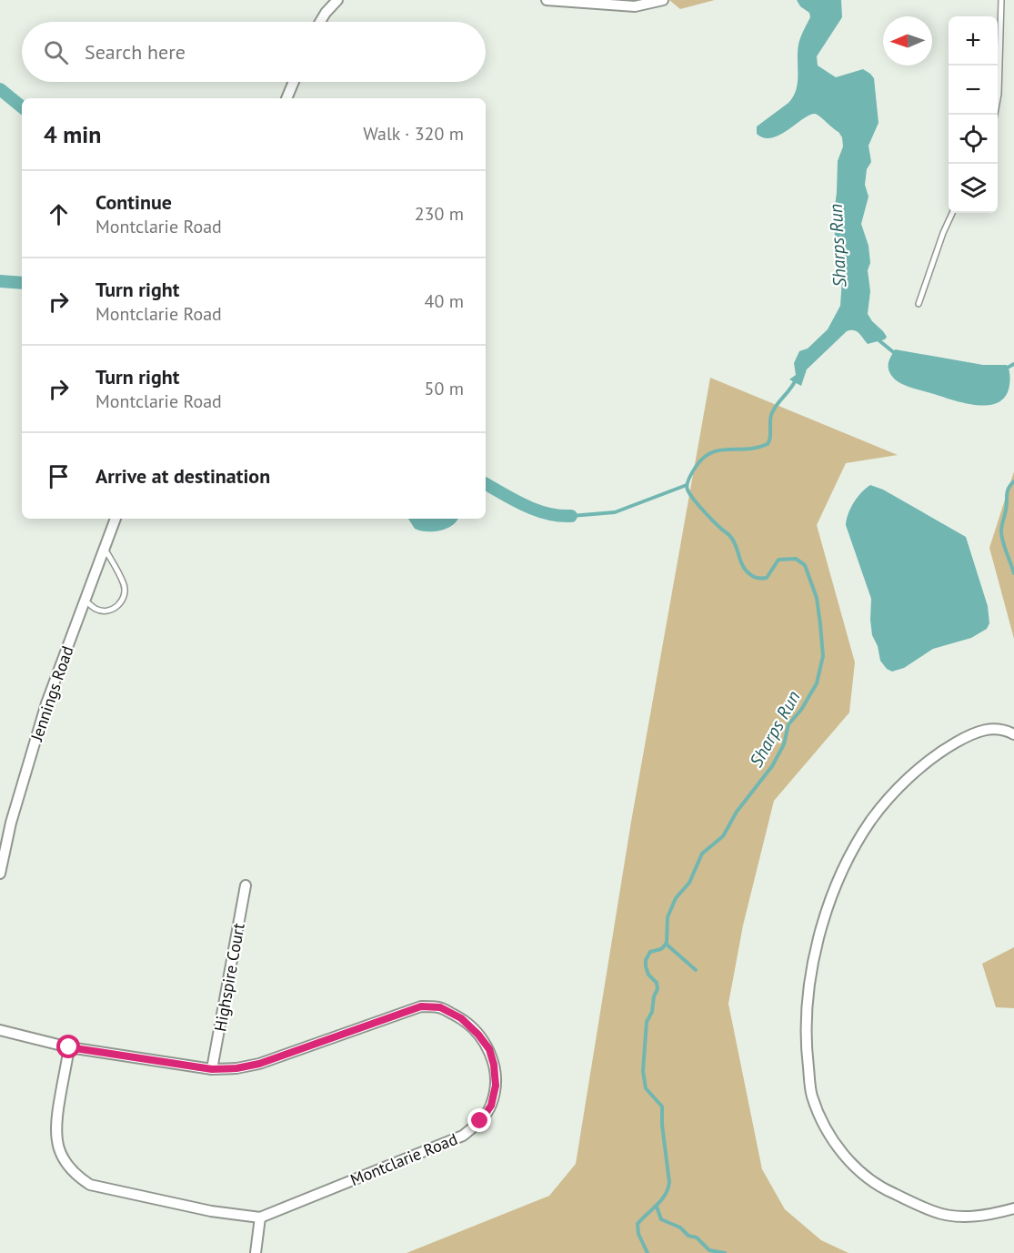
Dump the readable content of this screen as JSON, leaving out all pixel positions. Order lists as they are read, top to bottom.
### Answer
{
  "streets": {
    "street": ["Jennings Road", "Highspire Court", "Montclarie Road"]
  },
  "crossings": [
    ["Highspire Court", "Montclarie Road"]
  ],
  "water": ["Sharps Run"],
  "north": "left",
  "page": {
    "map_buttons": ["+", "−"],
    "search": "Search here",
    "heading": ["4 min", "Walk · 320 m"],
    "list": [
      ["Continue", "Montclarie Road", "230 m"],
      ["Turn right", "Montclarie Road", "40 m"],
      ["Turn right", "Montclarie Road", "50 m"],
      "Arrive at destination"
    ]
  }
}
